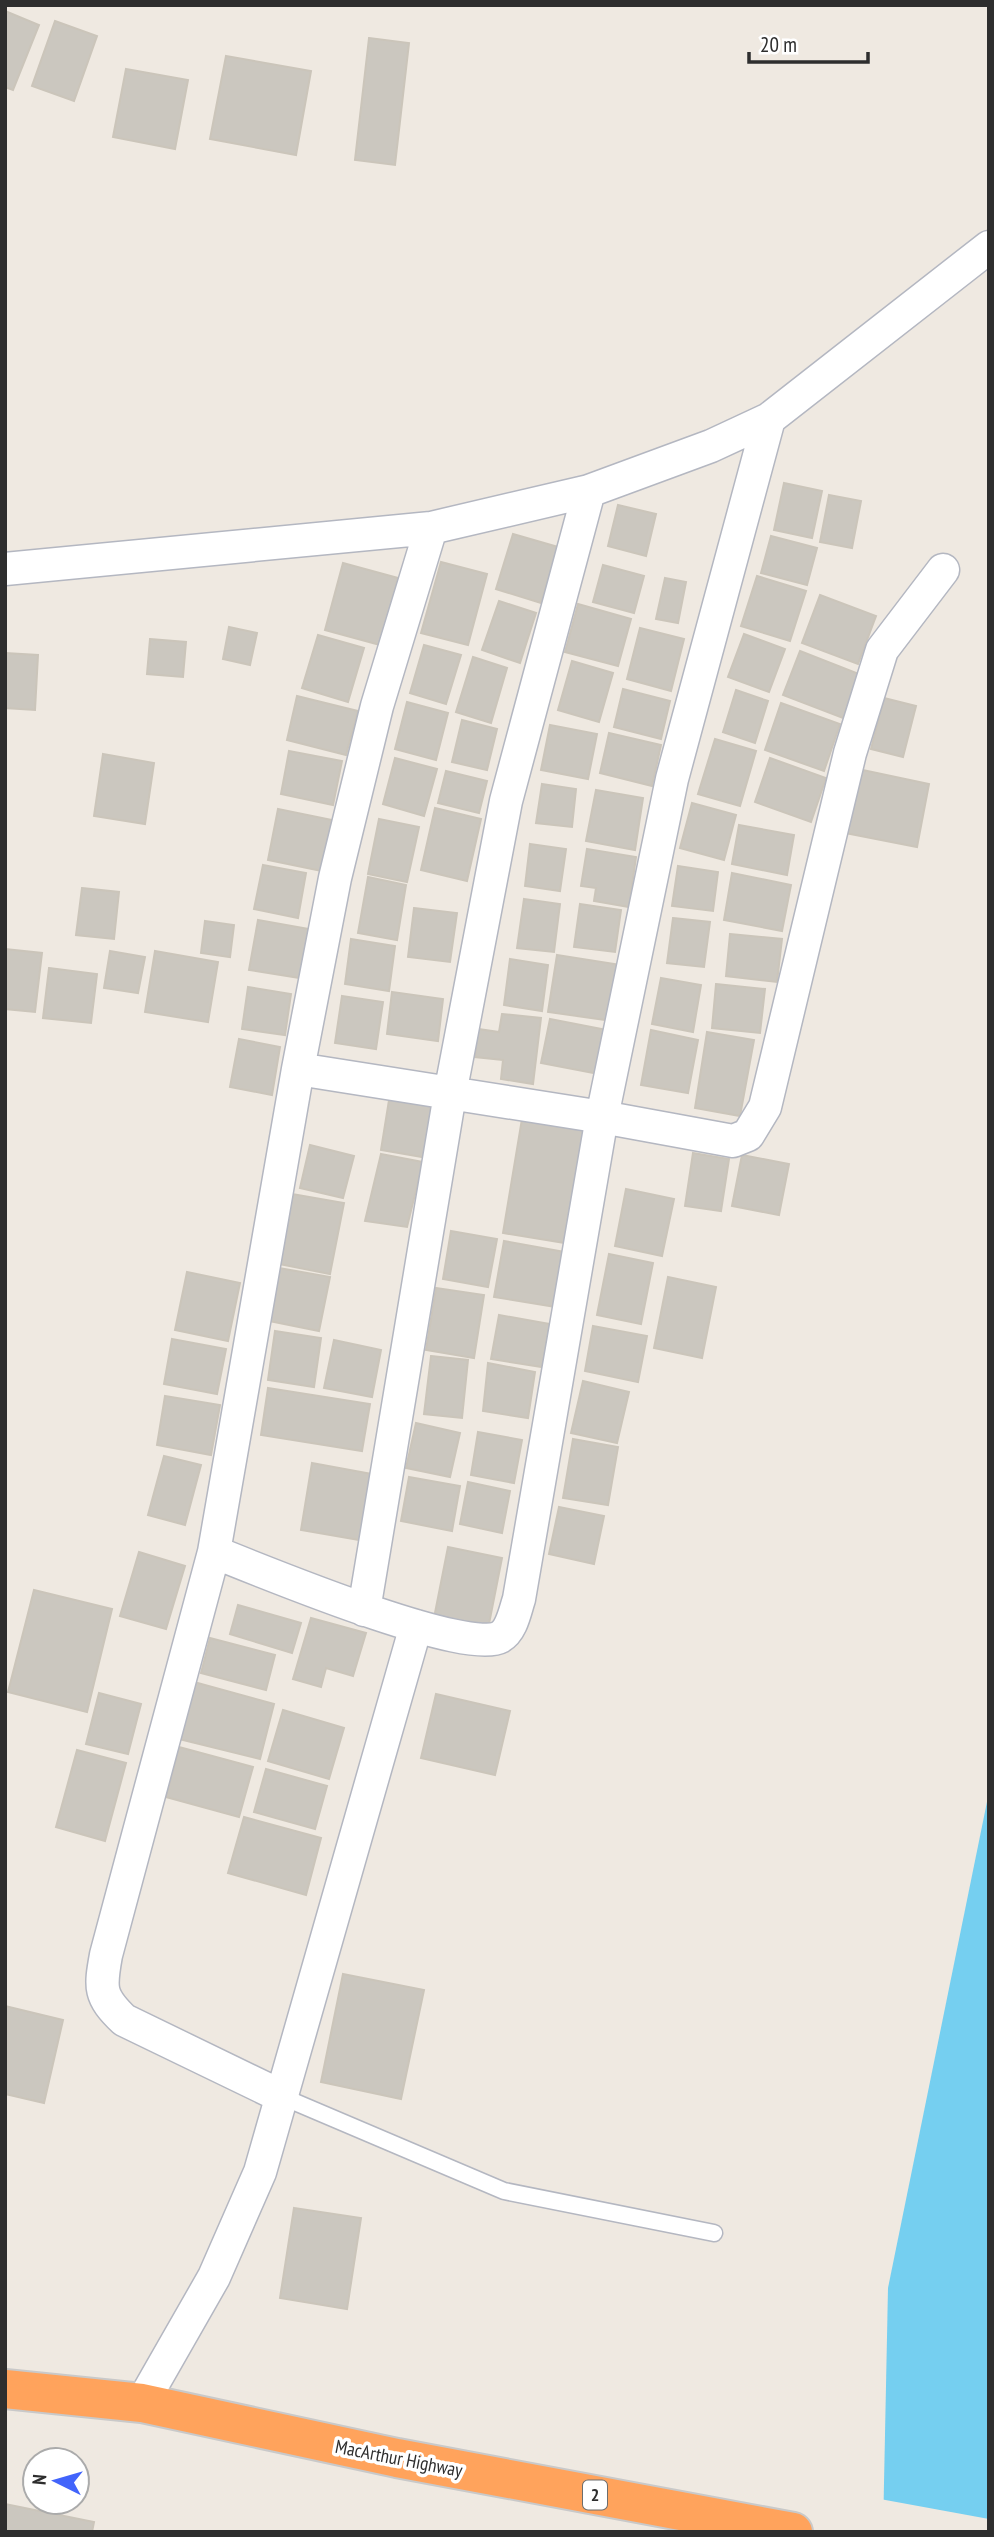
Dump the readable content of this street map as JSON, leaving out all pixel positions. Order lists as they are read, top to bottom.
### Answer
{
  "streets": {
    "highway": ["MacArthur Highway", "2"]
  },
  "scale_bar": "20 m",
  "north": "left"
}
